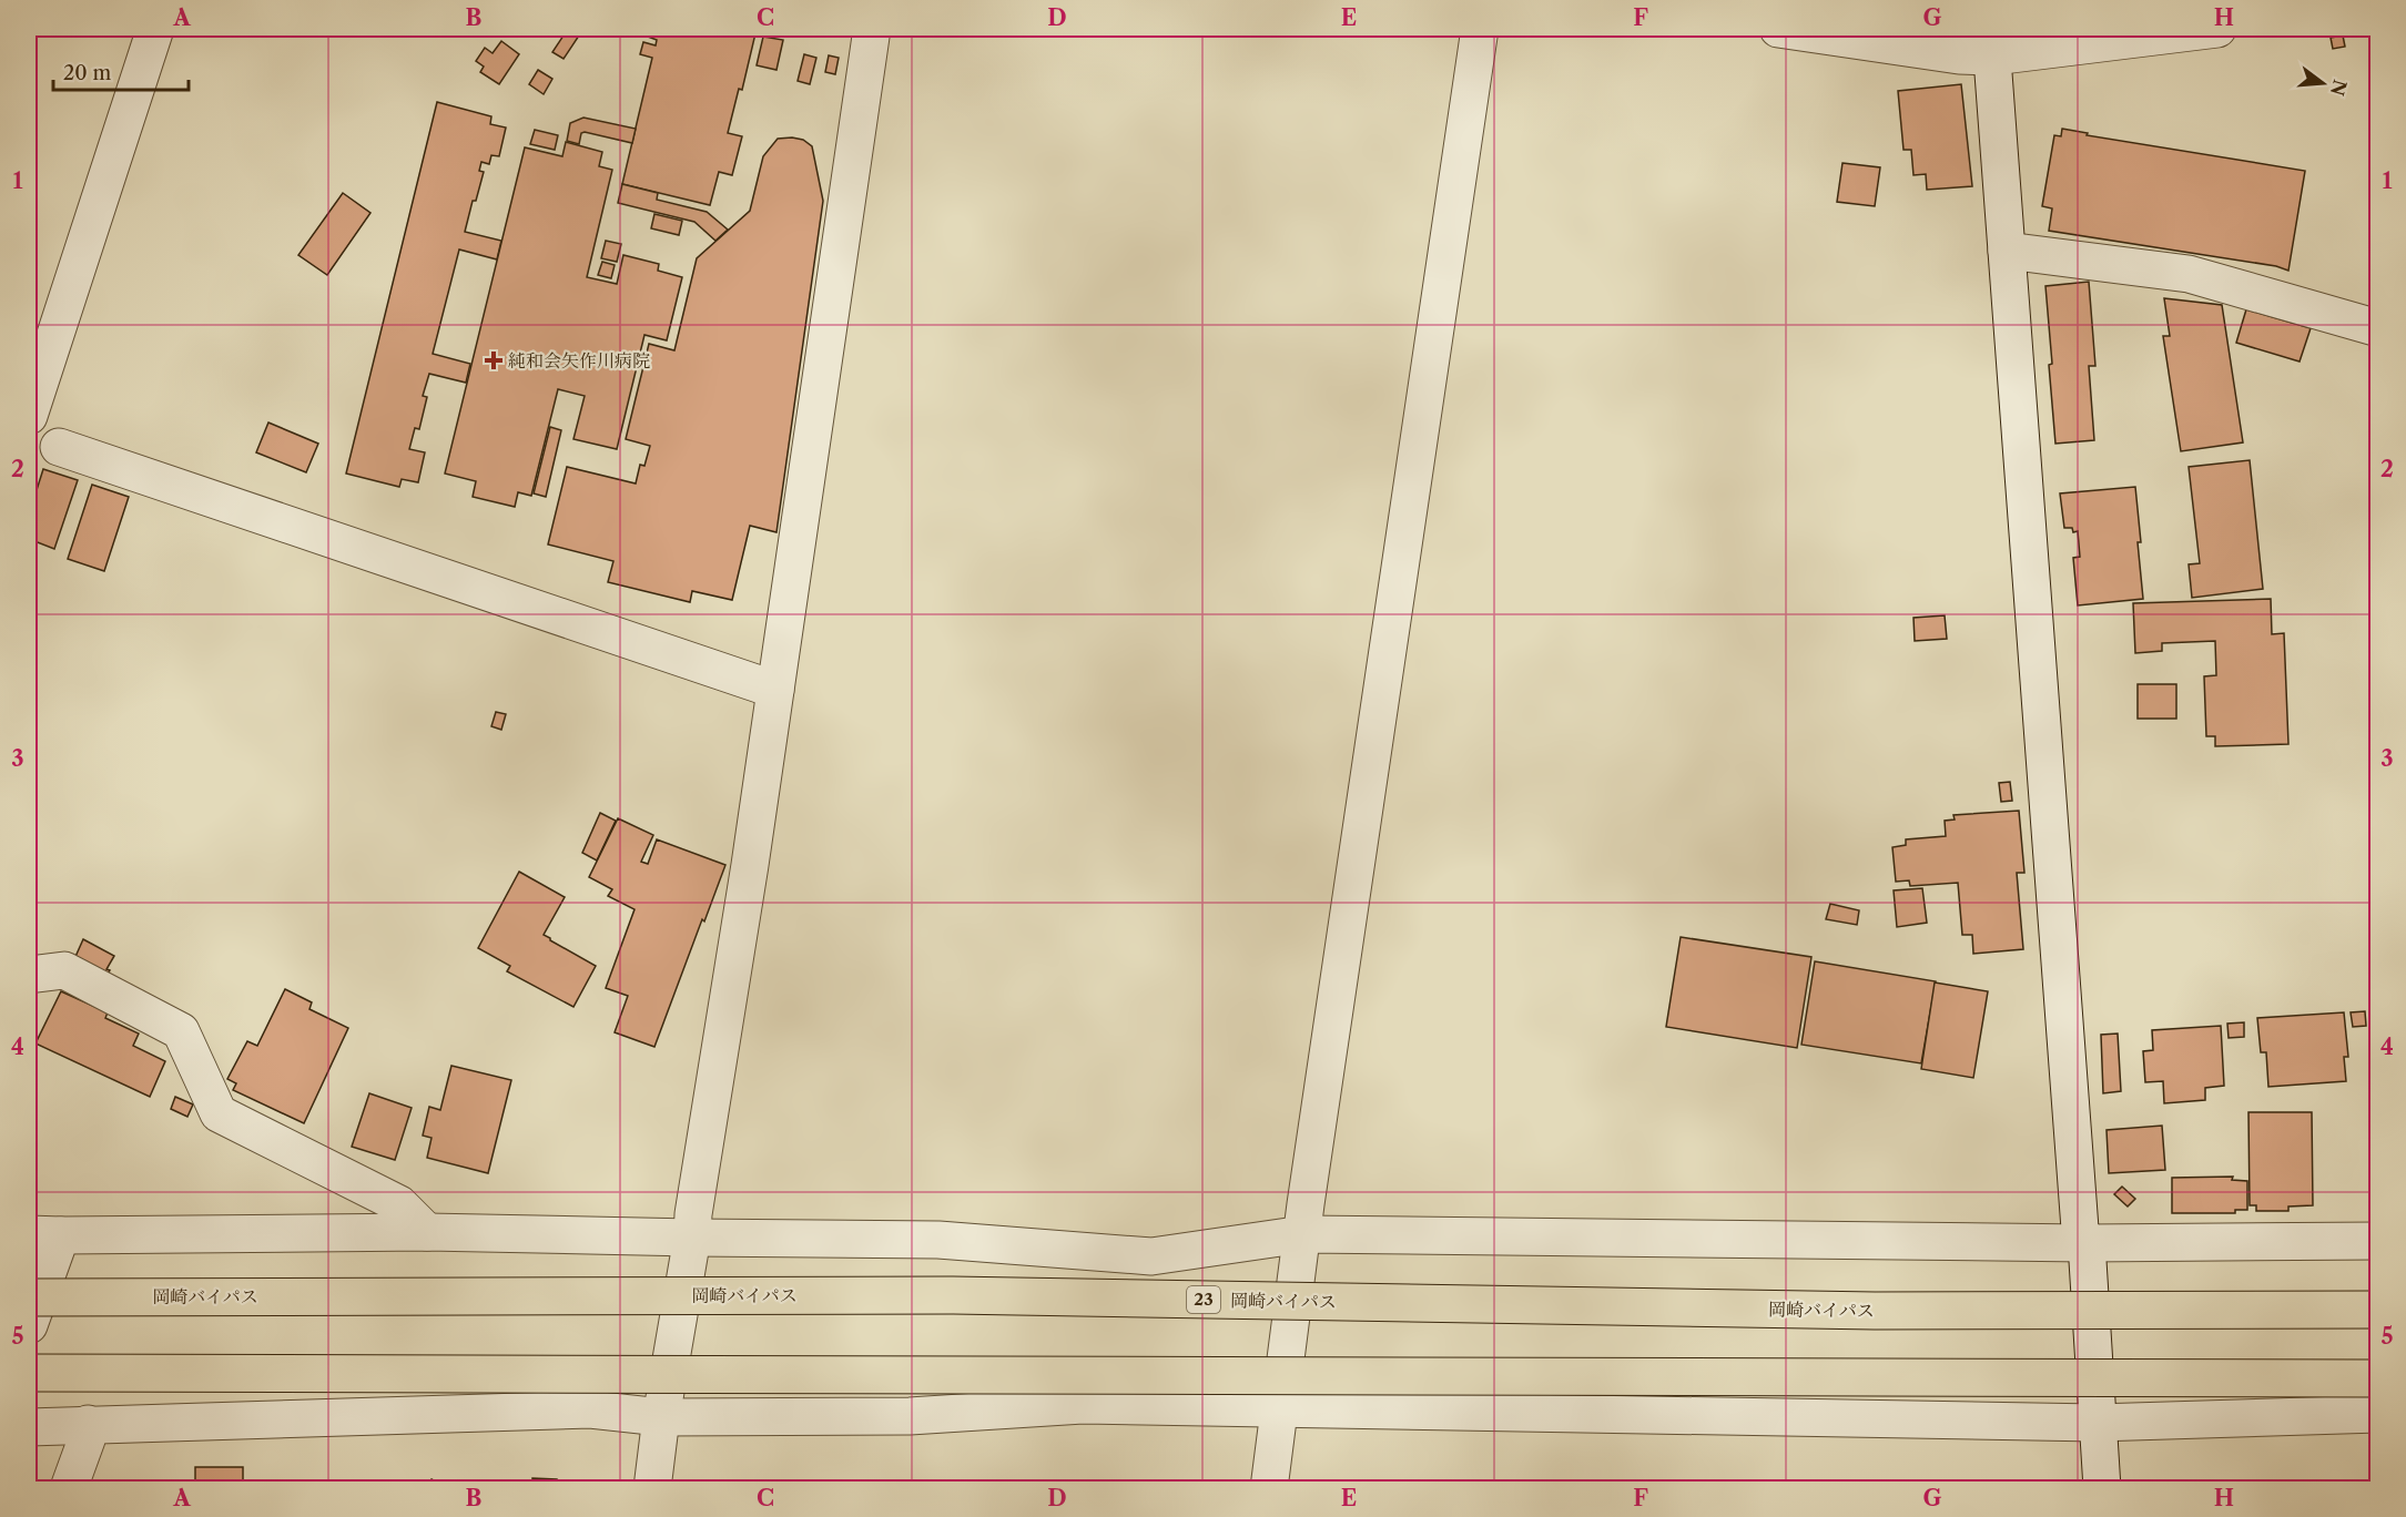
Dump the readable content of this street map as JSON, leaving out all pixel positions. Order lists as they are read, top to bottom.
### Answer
{
  "streets": {
    "highway": ["岡崎バイパス", "23"]
  },
  "places": {
    "health": ["純和会矢作川病院"]
  },
  "scale_bar": "20 m",
  "north": "right",
  "grid": {
    "columns": [
      "A",
      "B",
      "C",
      "D",
      "E",
      "F",
      "G",
      "H"
    ],
    "rows": [
      "1",
      "2",
      "3",
      "4",
      "5"
    ]
  }
}
